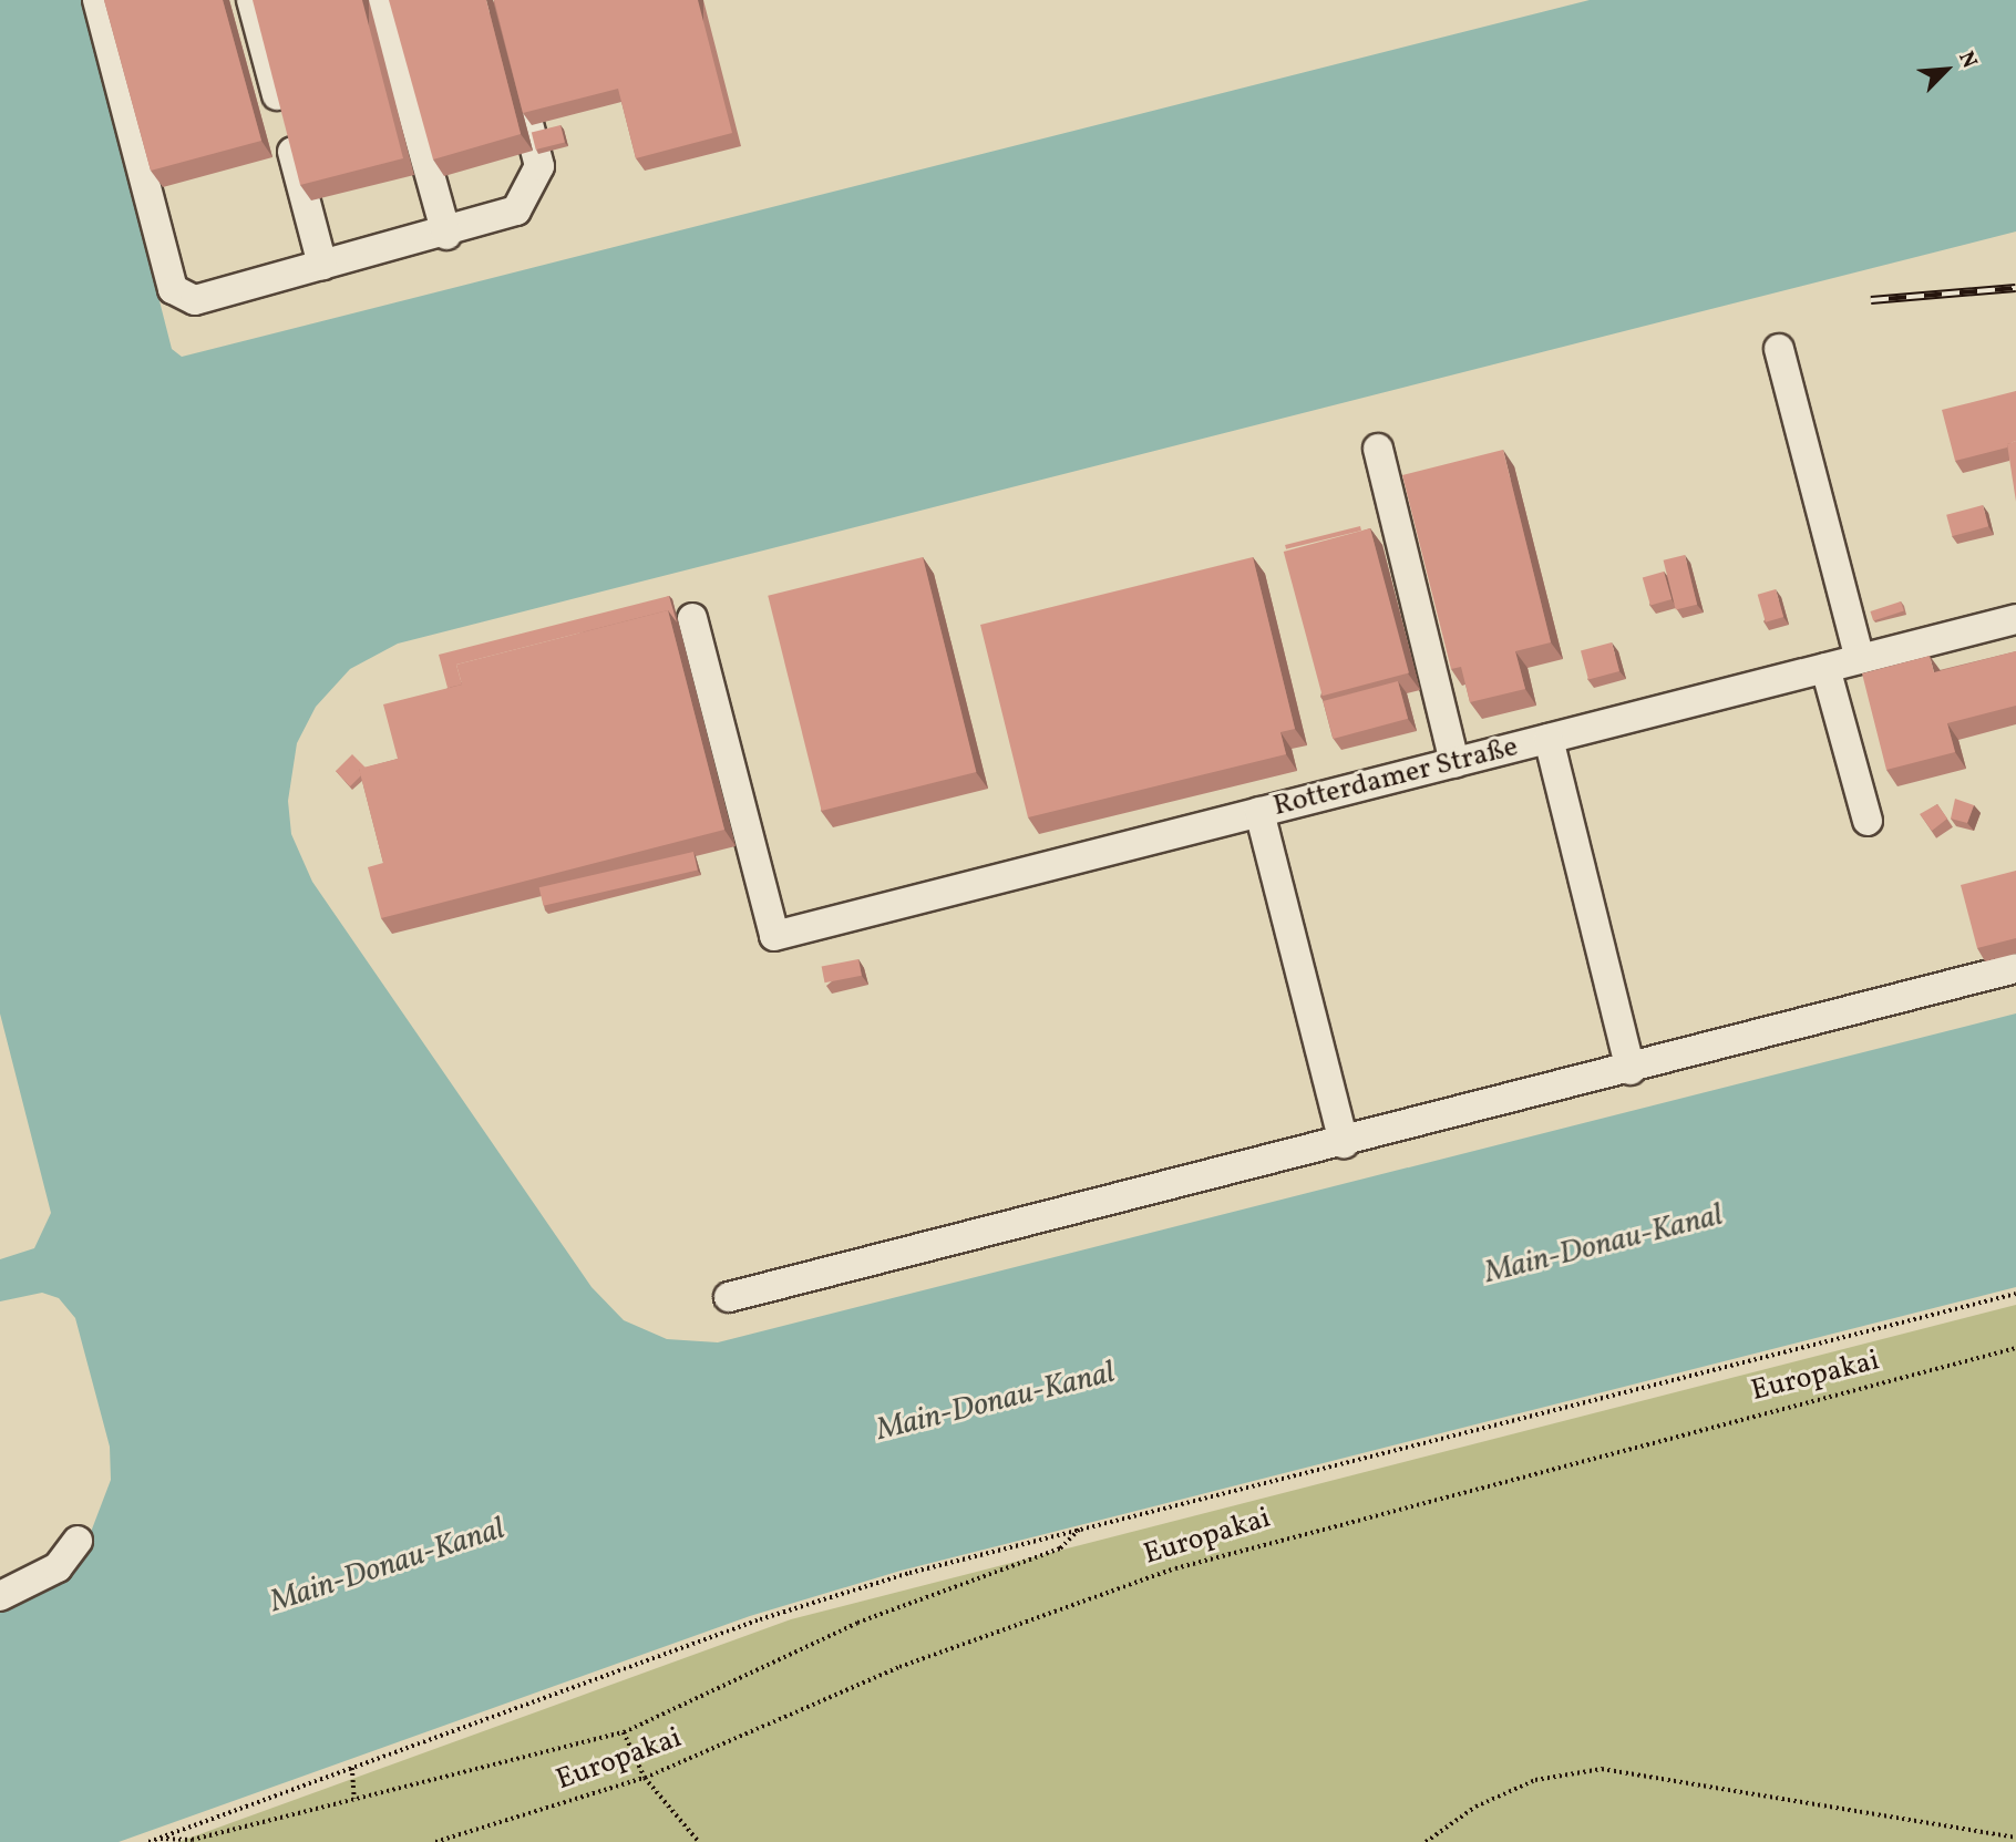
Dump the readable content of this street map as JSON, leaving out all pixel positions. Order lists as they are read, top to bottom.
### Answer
{
  "streets": {
    "street": ["Rotterdamer Straße"],
    "path": ["Europakai"]
  },
  "water": ["Main-Donau-Kanal"],
  "north": "top right"
}
